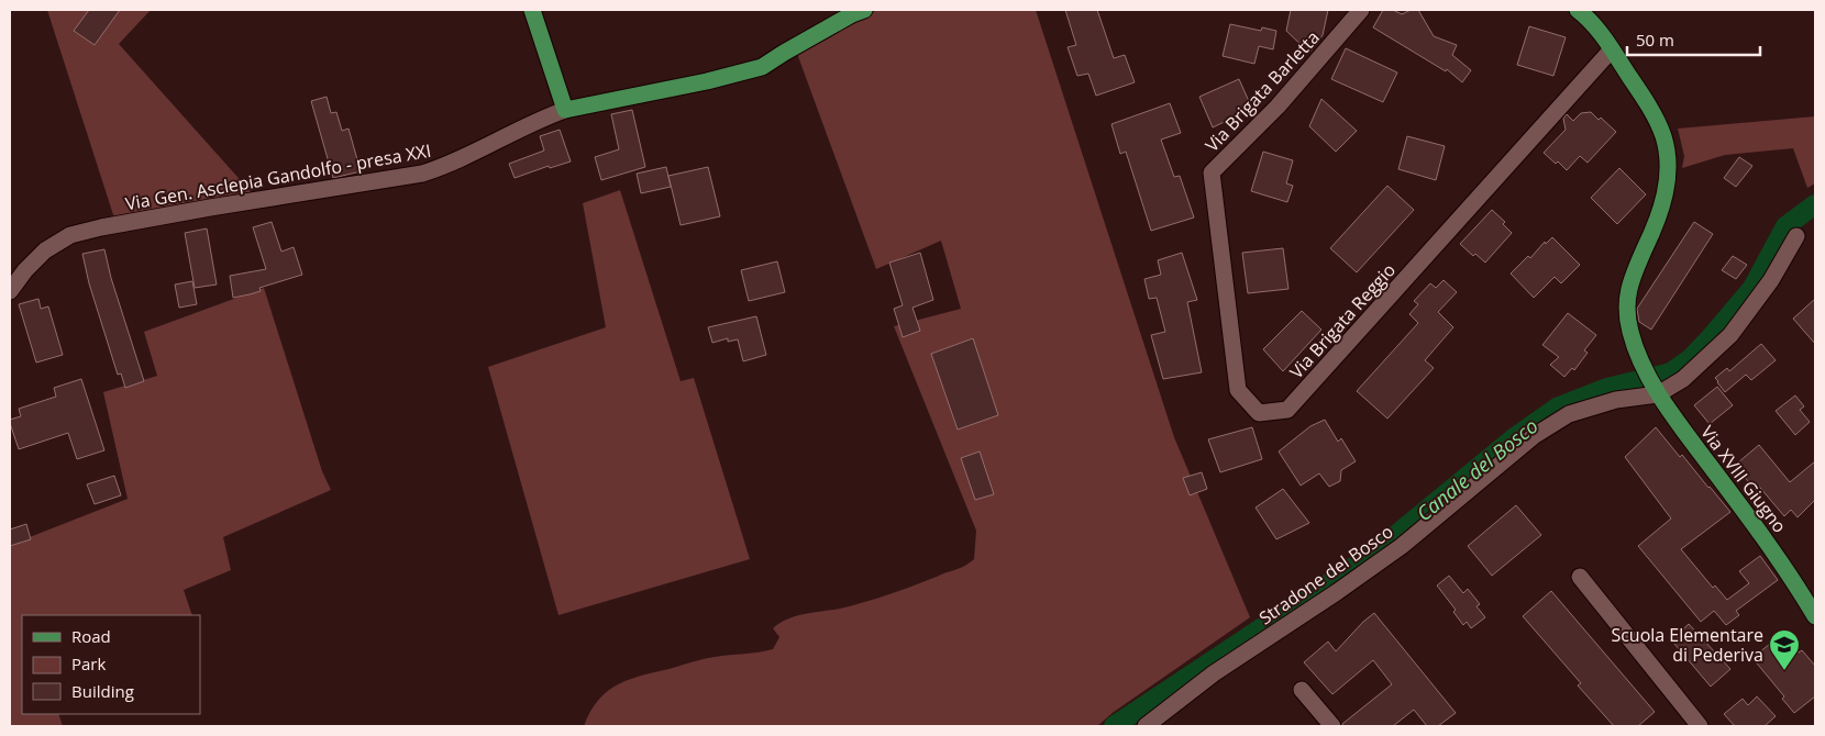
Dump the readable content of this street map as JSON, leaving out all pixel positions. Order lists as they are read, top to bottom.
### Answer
{
  "streets": {
    "main road": ["Via XVIII Giugno"],
    "street": [
      "Via Brigata Barletta",
      "Via Gen. Asclepia Gandolfo - presa XXI",
      "Via Brigata Reggio",
      "Stradone del Bosco"
    ]
  },
  "crossings": [
    ["Via Brigata Barletta", "Via Brigata Reggio"],
    ["Via Brigata Reggio", "Via XVIII Giugno"],
    ["Via XVIII Giugno", "Stradone del Bosco"]
  ],
  "water": ["Canale del Bosco"],
  "places": {
    "school or university": ["Scuola Elementare di Pederiva"]
  },
  "legend": ["Road", "Park", "Building"],
  "scale_bar": "50 m"
}
